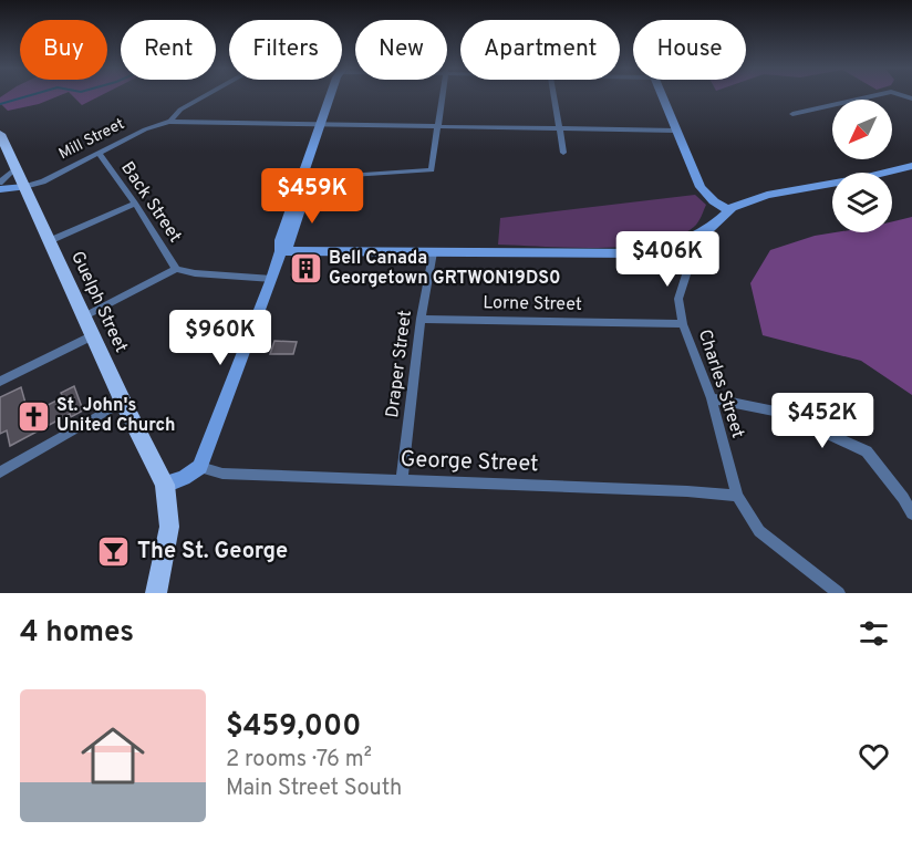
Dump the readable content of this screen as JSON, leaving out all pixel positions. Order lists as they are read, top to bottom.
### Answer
{
  "streets": {
    "main road": ["Guelph Street"],
    "street": [
      "Mill Street",
      "Back Street",
      "Lorne Street",
      "Draper Street",
      "Charles Street",
      "George Street"
    ]
  },
  "crossings": [
    ["Mill Street", "Back Street"],
    ["Mill Street", "Guelph Street"],
    ["Lorne Street", "Draper Street"],
    ["Lorne Street", "Charles Street"],
    ["Draper Street", "George Street"],
    ["Charles Street", "George Street"]
  ],
  "places": {
    "building": ["Bell Canada Georgetown GRTWON19DS0"],
    "church": ["St. John's United Church"],
    "bar": ["The St. George"]
  },
  "north": "bottom left",
  "page": {
    "chip": [
      "Buy",
      "Rent",
      "Filters",
      "New",
      "Apartment",
      "House"
    ],
    "price": [
      "$459K",
      "$406K",
      "$960K",
      "$452K"
    ],
    "heading": "4 homes",
    "list": [
      {
        "name": "$459,000",
        "note": "2 rooms · 76 m² · Main Street South"
      }
    ]
  }
}
